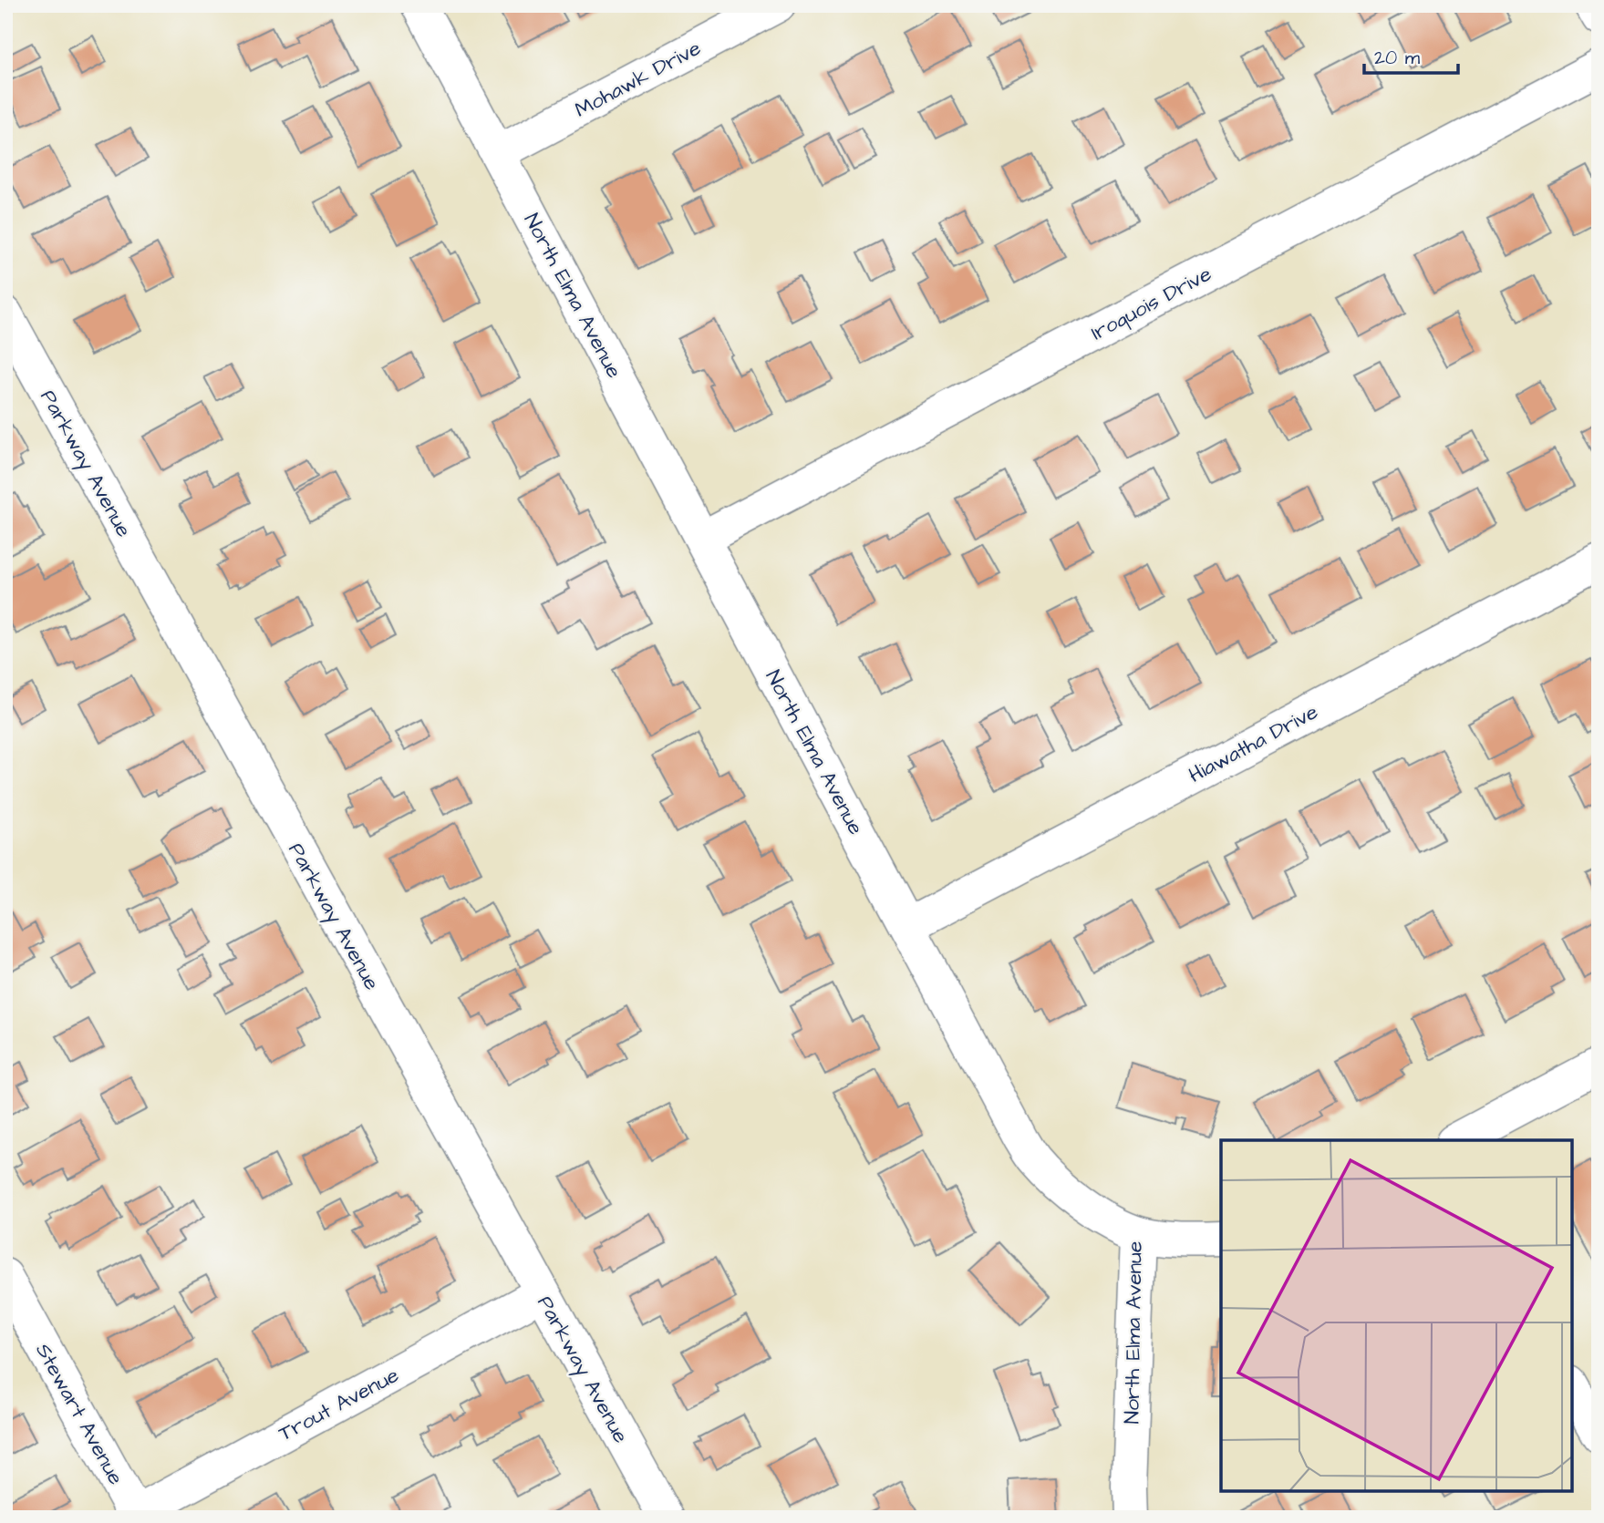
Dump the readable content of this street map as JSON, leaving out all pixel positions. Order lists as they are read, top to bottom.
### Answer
{
  "streets": {
    "street": [
      "Mohawk Drive",
      "North Elma Avenue",
      "Iroquois Drive",
      "Parkway Avenue",
      "Hiawatha Drive",
      "Trout Avenue",
      "Stewart Avenue"
    ]
  },
  "crossings": [
    ["Mohawk Drive", "North Elma Avenue"],
    ["North Elma Avenue", "Iroquois Drive"],
    ["North Elma Avenue", "Hiawatha Drive"],
    ["Parkway Avenue", "Trout Avenue"],
    ["Trout Avenue", "Stewart Avenue"]
  ],
  "scale_bar": "20 m"
}
